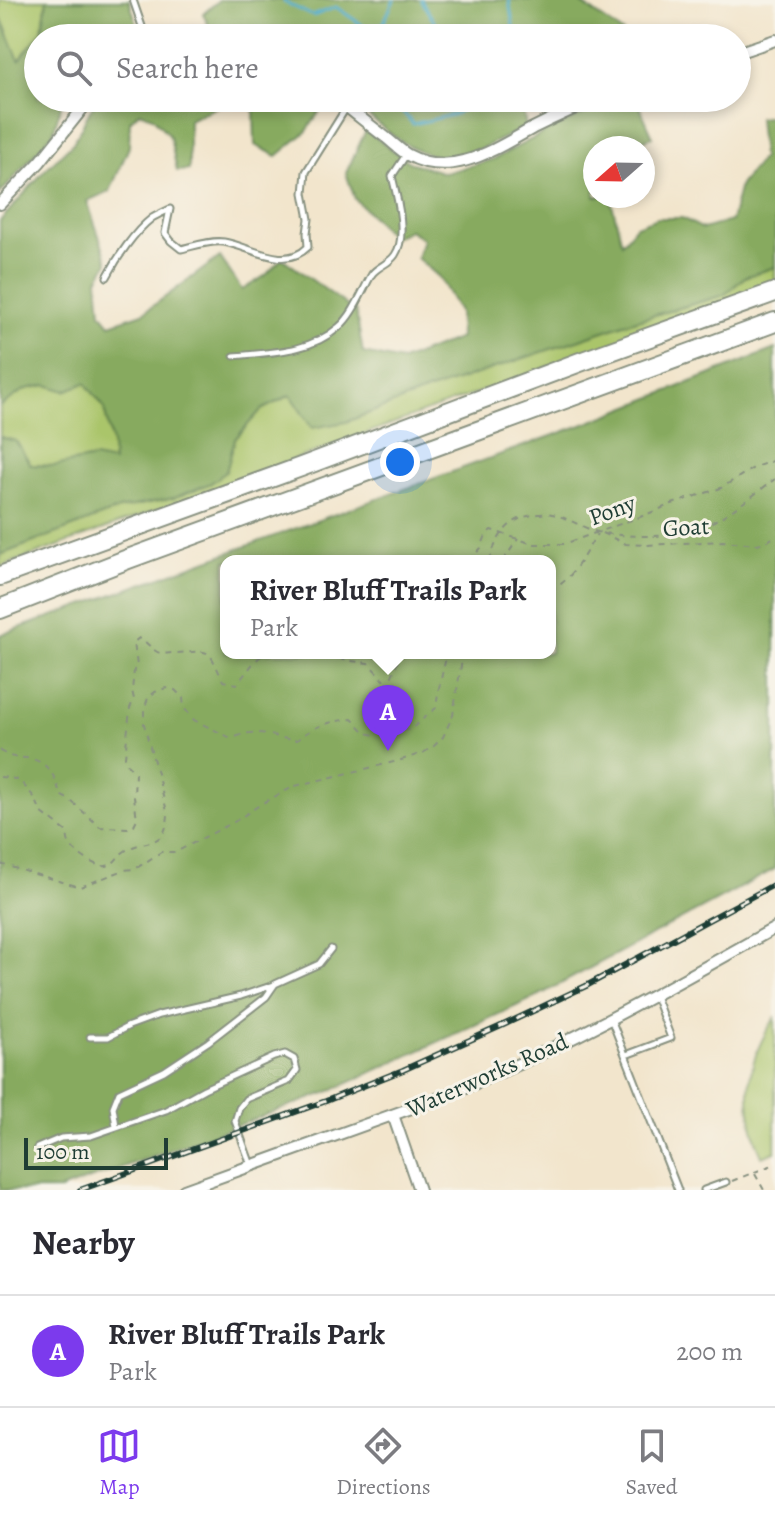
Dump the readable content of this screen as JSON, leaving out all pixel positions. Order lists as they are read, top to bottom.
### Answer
{
  "streets": {
    "street": ["Waterworks Road"],
    "path": ["Pony", "Goat"]
  },
  "crossings": [
    ["Pony", "Goat"]
  ],
  "scale_bar": "100 m",
  "north": "left",
  "page": {
    "search": "Search here",
    "popup": ["River Bluff Trails Park", "Park"],
    "pins": "A",
    "scale": "100 m",
    "heading": "Nearby",
    "list": [
      {
        "mark": "A",
        "name": "River Bluff Trails Park",
        "note": "Park",
        "value": "200 m"
      }
    ],
    "nav": ["Map", "Directions", "Saved"]
  }
}
